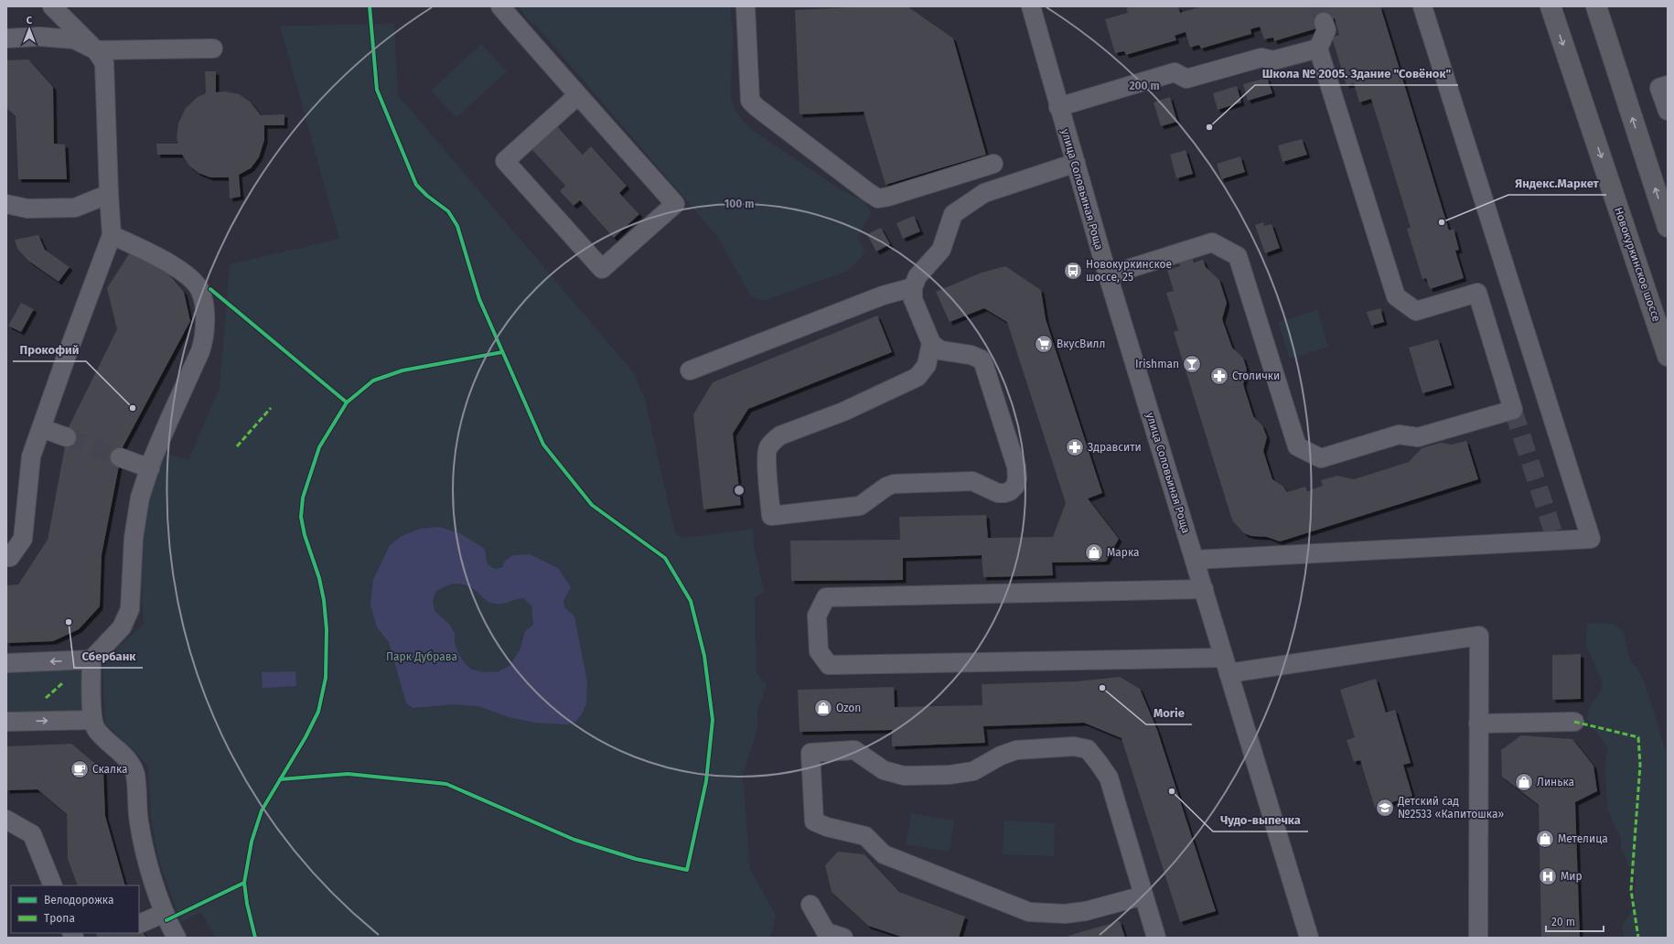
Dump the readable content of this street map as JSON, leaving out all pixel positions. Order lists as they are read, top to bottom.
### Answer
{
  "streets": {
    "main road": ["Новокуркинское шоссе"],
    "street": ["улица Соловьиная Роща"]
  },
  "parks": ["Парк Дубрава"],
  "places": {
    "other": [
      "Школа № 2005. Здание \"Совёнок\"",
      "Яндекс.Маркет",
      "Прокофий",
      "Сбербанк",
      "Morie",
      "Чудо-выпечка"
    ],
    "bus stop": ["Новокуркинское шоссе, 25"],
    "supermarket": ["ВкусВилл"],
    "bar": ["Irishman"],
    "pharmacy": ["Столички", "Здравсити"],
    "shop": [
      "Марка",
      "Ozon",
      "Линька",
      "Метелица"
    ],
    "cafe": ["Скалка"],
    "school or university": ["Детский сад №2533 «Капитошка»"],
    "hospital": ["Мир"]
  },
  "legend": ["Велодорожка", "Тропа"],
  "scale_bar": "20 m",
  "north": "top",
  "rings": ["200 m", "100 m"]
}
